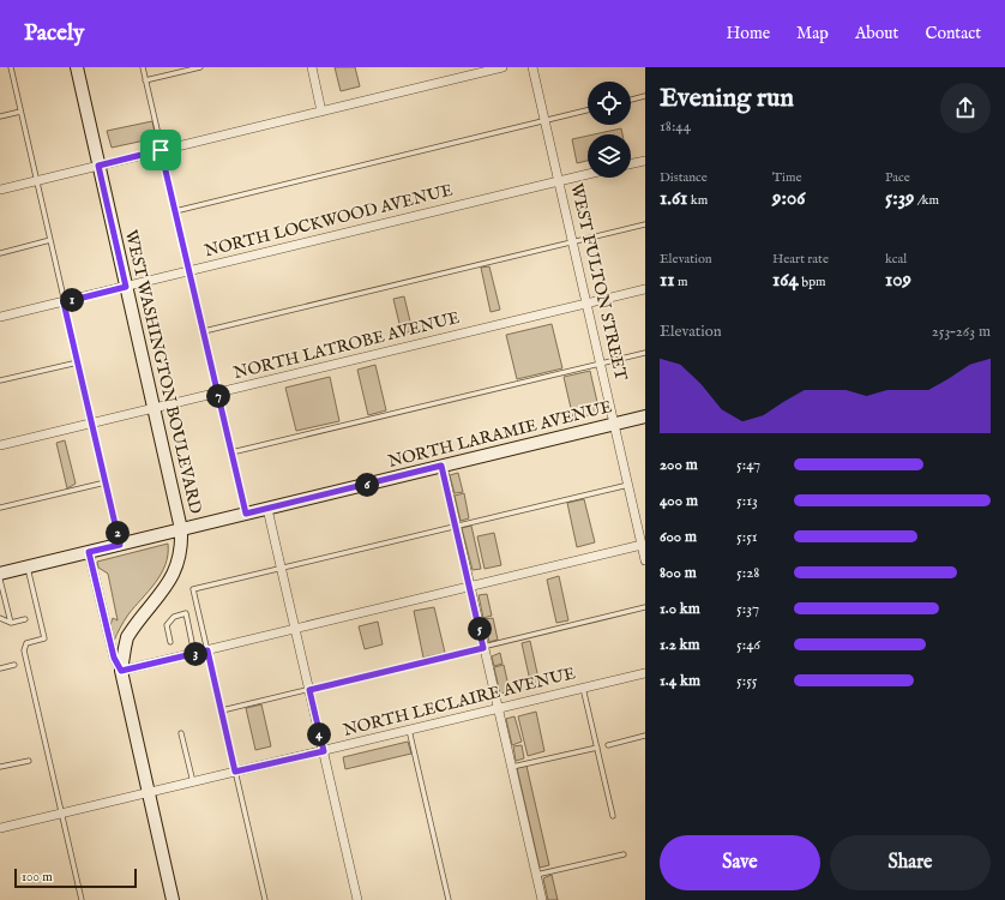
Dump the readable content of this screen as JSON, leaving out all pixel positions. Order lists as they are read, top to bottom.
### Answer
{
  "streets": {
    "street": [
      "NORTH LOCKWOOD AVENUE",
      "WEST FULTON STREET",
      "NORTH LATROBE AVENUE",
      "WEST WASHINGTON BOULEVARD",
      "NORTH LARAMIE AVENUE",
      "NORTH LECLAIRE AVENUE"
    ]
  },
  "crossings": [
    ["NORTH LOCKWOOD AVENUE", "WEST FULTON STREET"],
    ["NORTH LOCKWOOD AVENUE", "WEST WASHINGTON BOULEVARD"],
    ["WEST FULTON STREET", "NORTH LATROBE AVENUE"],
    ["WEST FULTON STREET", "NORTH LARAMIE AVENUE"],
    ["NORTH LATROBE AVENUE", "WEST WASHINGTON BOULEVARD"],
    ["WEST WASHINGTON BOULEVARD", "NORTH LARAMIE AVENUE"],
    ["WEST WASHINGTON BOULEVARD", "NORTH LECLAIRE AVENUE"]
  ],
  "scale_bar": "100 m",
  "page": {
    "header": "Pacely",
    "nav": [
      "Home",
      "Map",
      "About",
      "Contact"
    ],
    "heading": ["Evening run", "18:44"],
    "stats": [
      ["Distance", "1.61 km"],
      ["Time", "9:06"],
      ["Pace", "5:39 /km"],
      ["Elevation", "11 m"],
      ["Heart rate", "164 bpm"],
      ["kcal", "109"]
    ],
    "pins": [
      "1",
      "7",
      "6",
      "2",
      "5",
      "3",
      "4"
    ],
    "chart": ["Elevation", "253–263 m"],
    "list": [
      {
        "name": "200 m",
        "note": "5:47"
      },
      {
        "name": "400 m",
        "note": "5:13"
      },
      {
        "name": "600 m",
        "note": "5:51"
      },
      {
        "name": "800 m",
        "note": "5:28"
      },
      {
        "name": "1.0 km",
        "note": "5:37"
      },
      {
        "name": "1.2 km",
        "note": "5:46"
      },
      {
        "name": "1.4 km",
        "note": "5:55"
      }
    ],
    "buttons": ["Save", "Share"],
    "scale": "100 m"
  }
}
